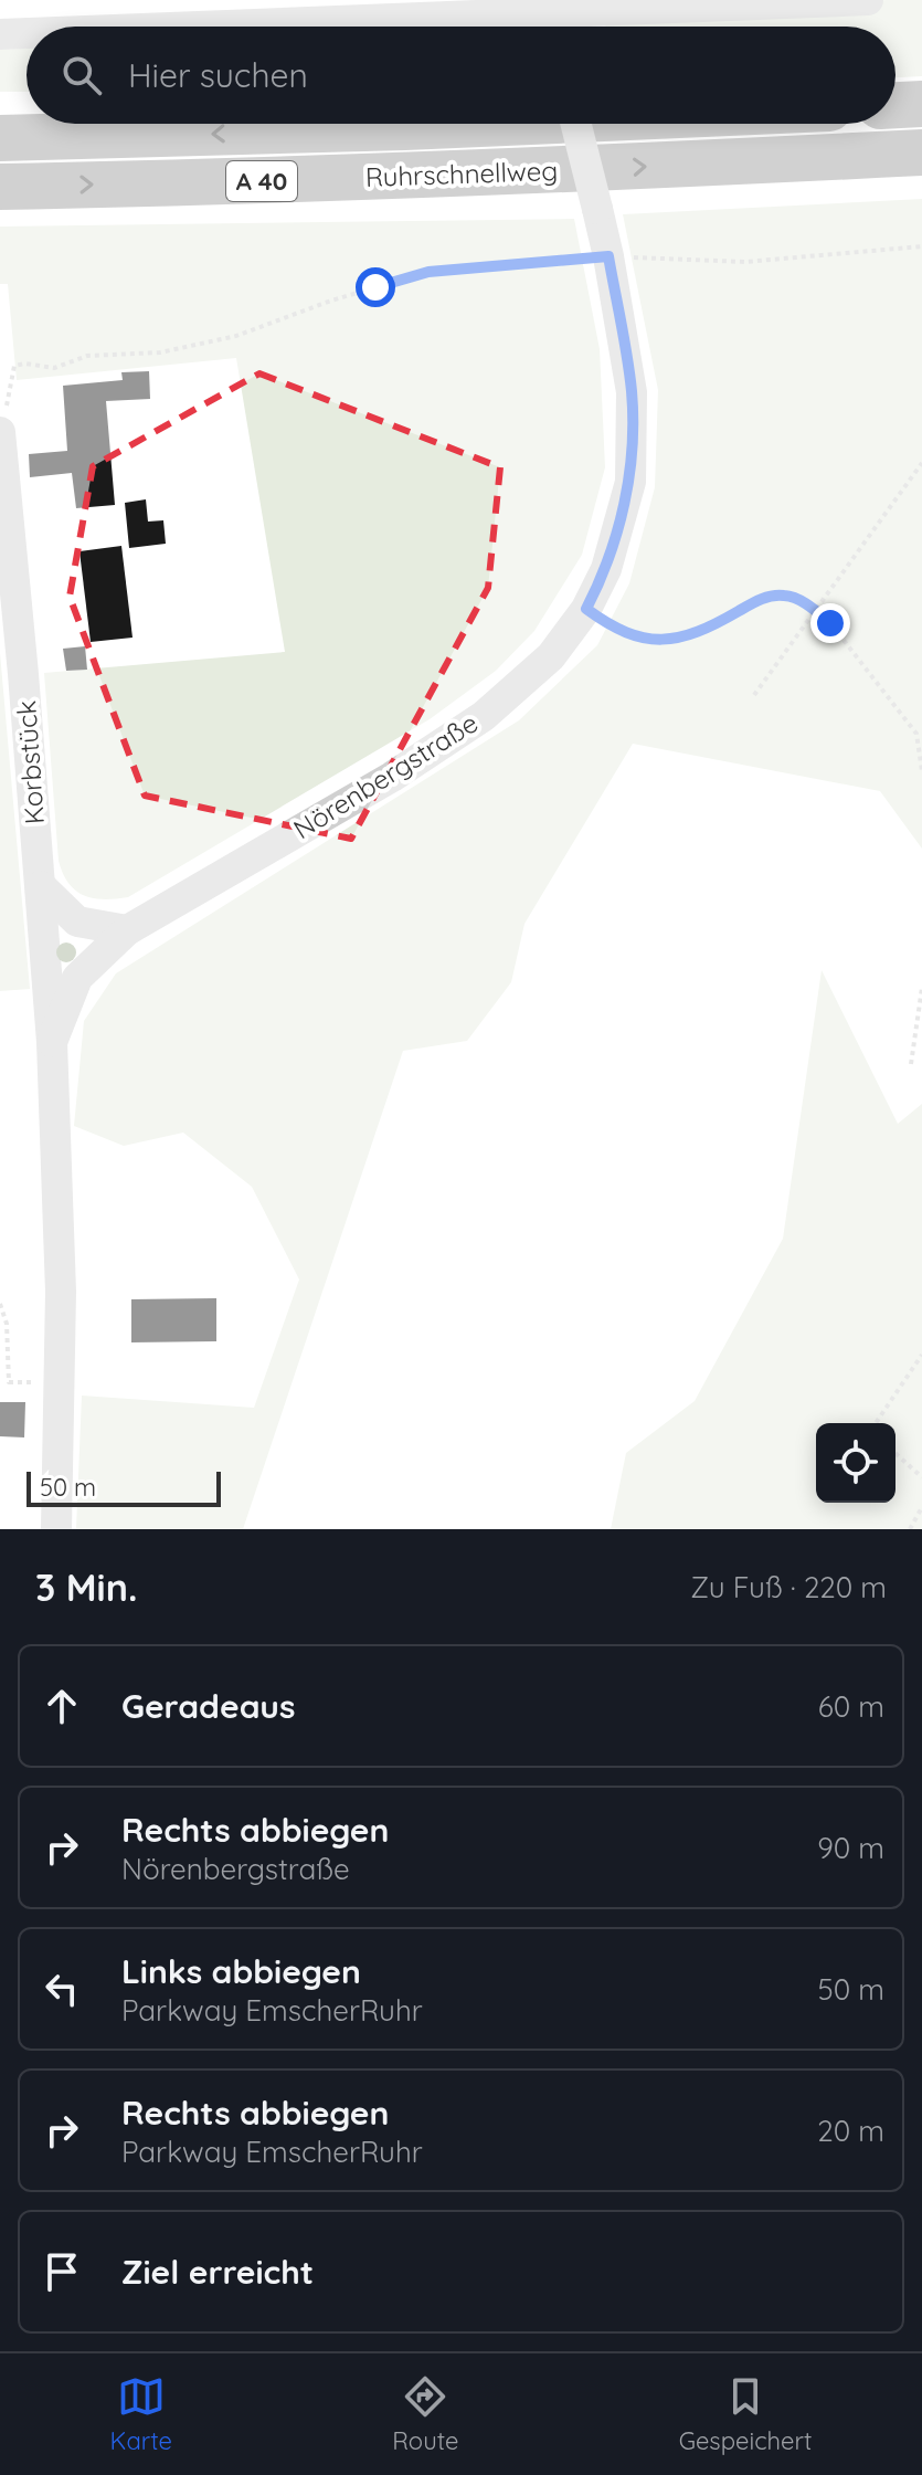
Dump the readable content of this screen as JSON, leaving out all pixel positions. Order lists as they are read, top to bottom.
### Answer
{
  "streets": {
    "highway": ["Ruhrschnellweg", "A 40"],
    "street": ["Korbstück", "Nörenbergstraße"]
  },
  "crossings": [
    ["Korbstück", "Nörenbergstraße"]
  ],
  "scale_bar": "50 m",
  "page": {
    "search": "Hier suchen",
    "scale": "50 m",
    "heading": ["3 Min.", "Zu Fuß · 220 m"],
    "list": [
      ["Geradeaus", "60 m"],
      ["Rechts abbiegen", "Nörenbergstraße", "90 m"],
      ["Links abbiegen", "Parkway EmscherRuhr", "50 m"],
      ["Rechts abbiegen", "Parkway EmscherRuhr", "20 m"],
      "Ziel erreicht"
    ],
    "nav": ["Karte", "Route", "Gespeichert"]
  }
}
